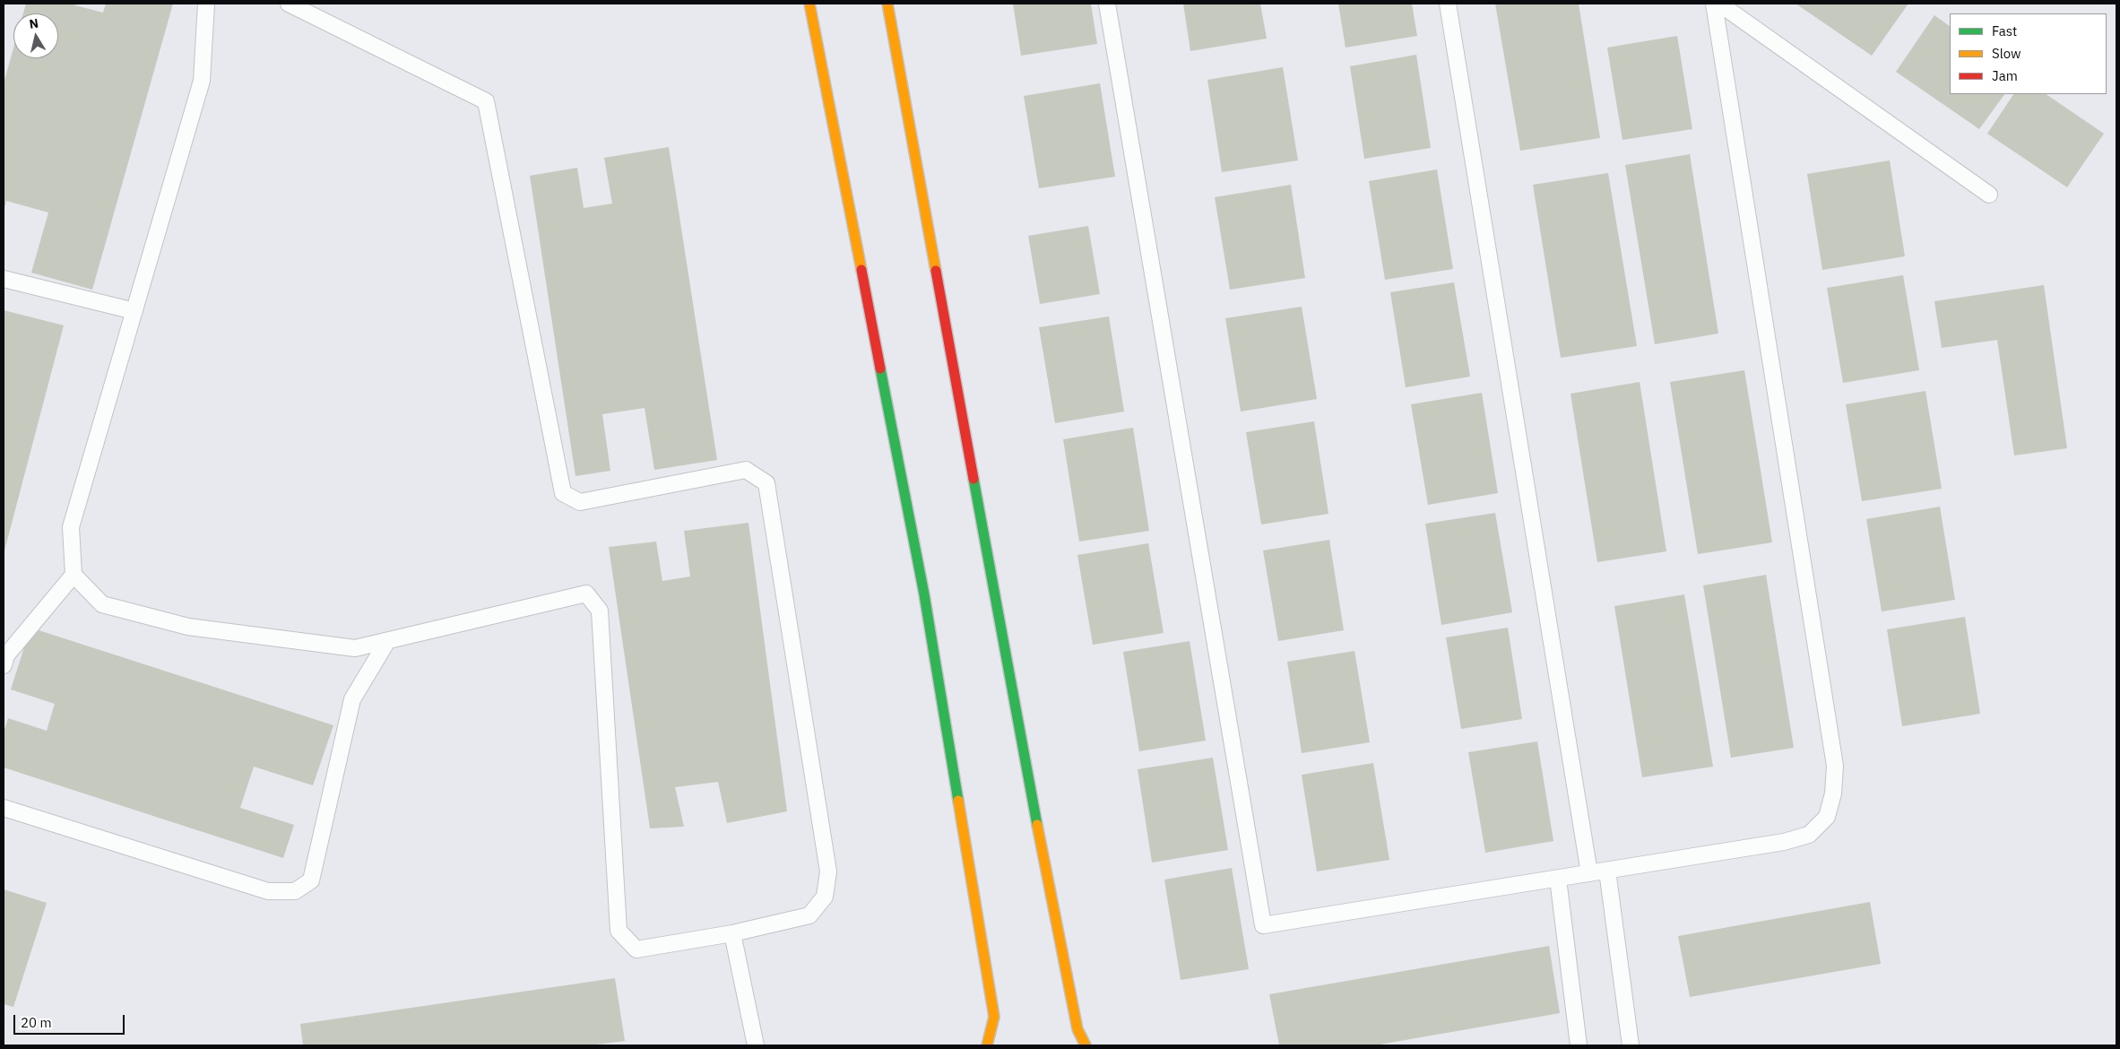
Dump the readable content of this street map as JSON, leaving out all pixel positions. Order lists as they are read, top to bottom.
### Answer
{
  "legend": ["Fast", "Slow", "Jam"],
  "scale_bar": "20 m",
  "north": "top"
}
